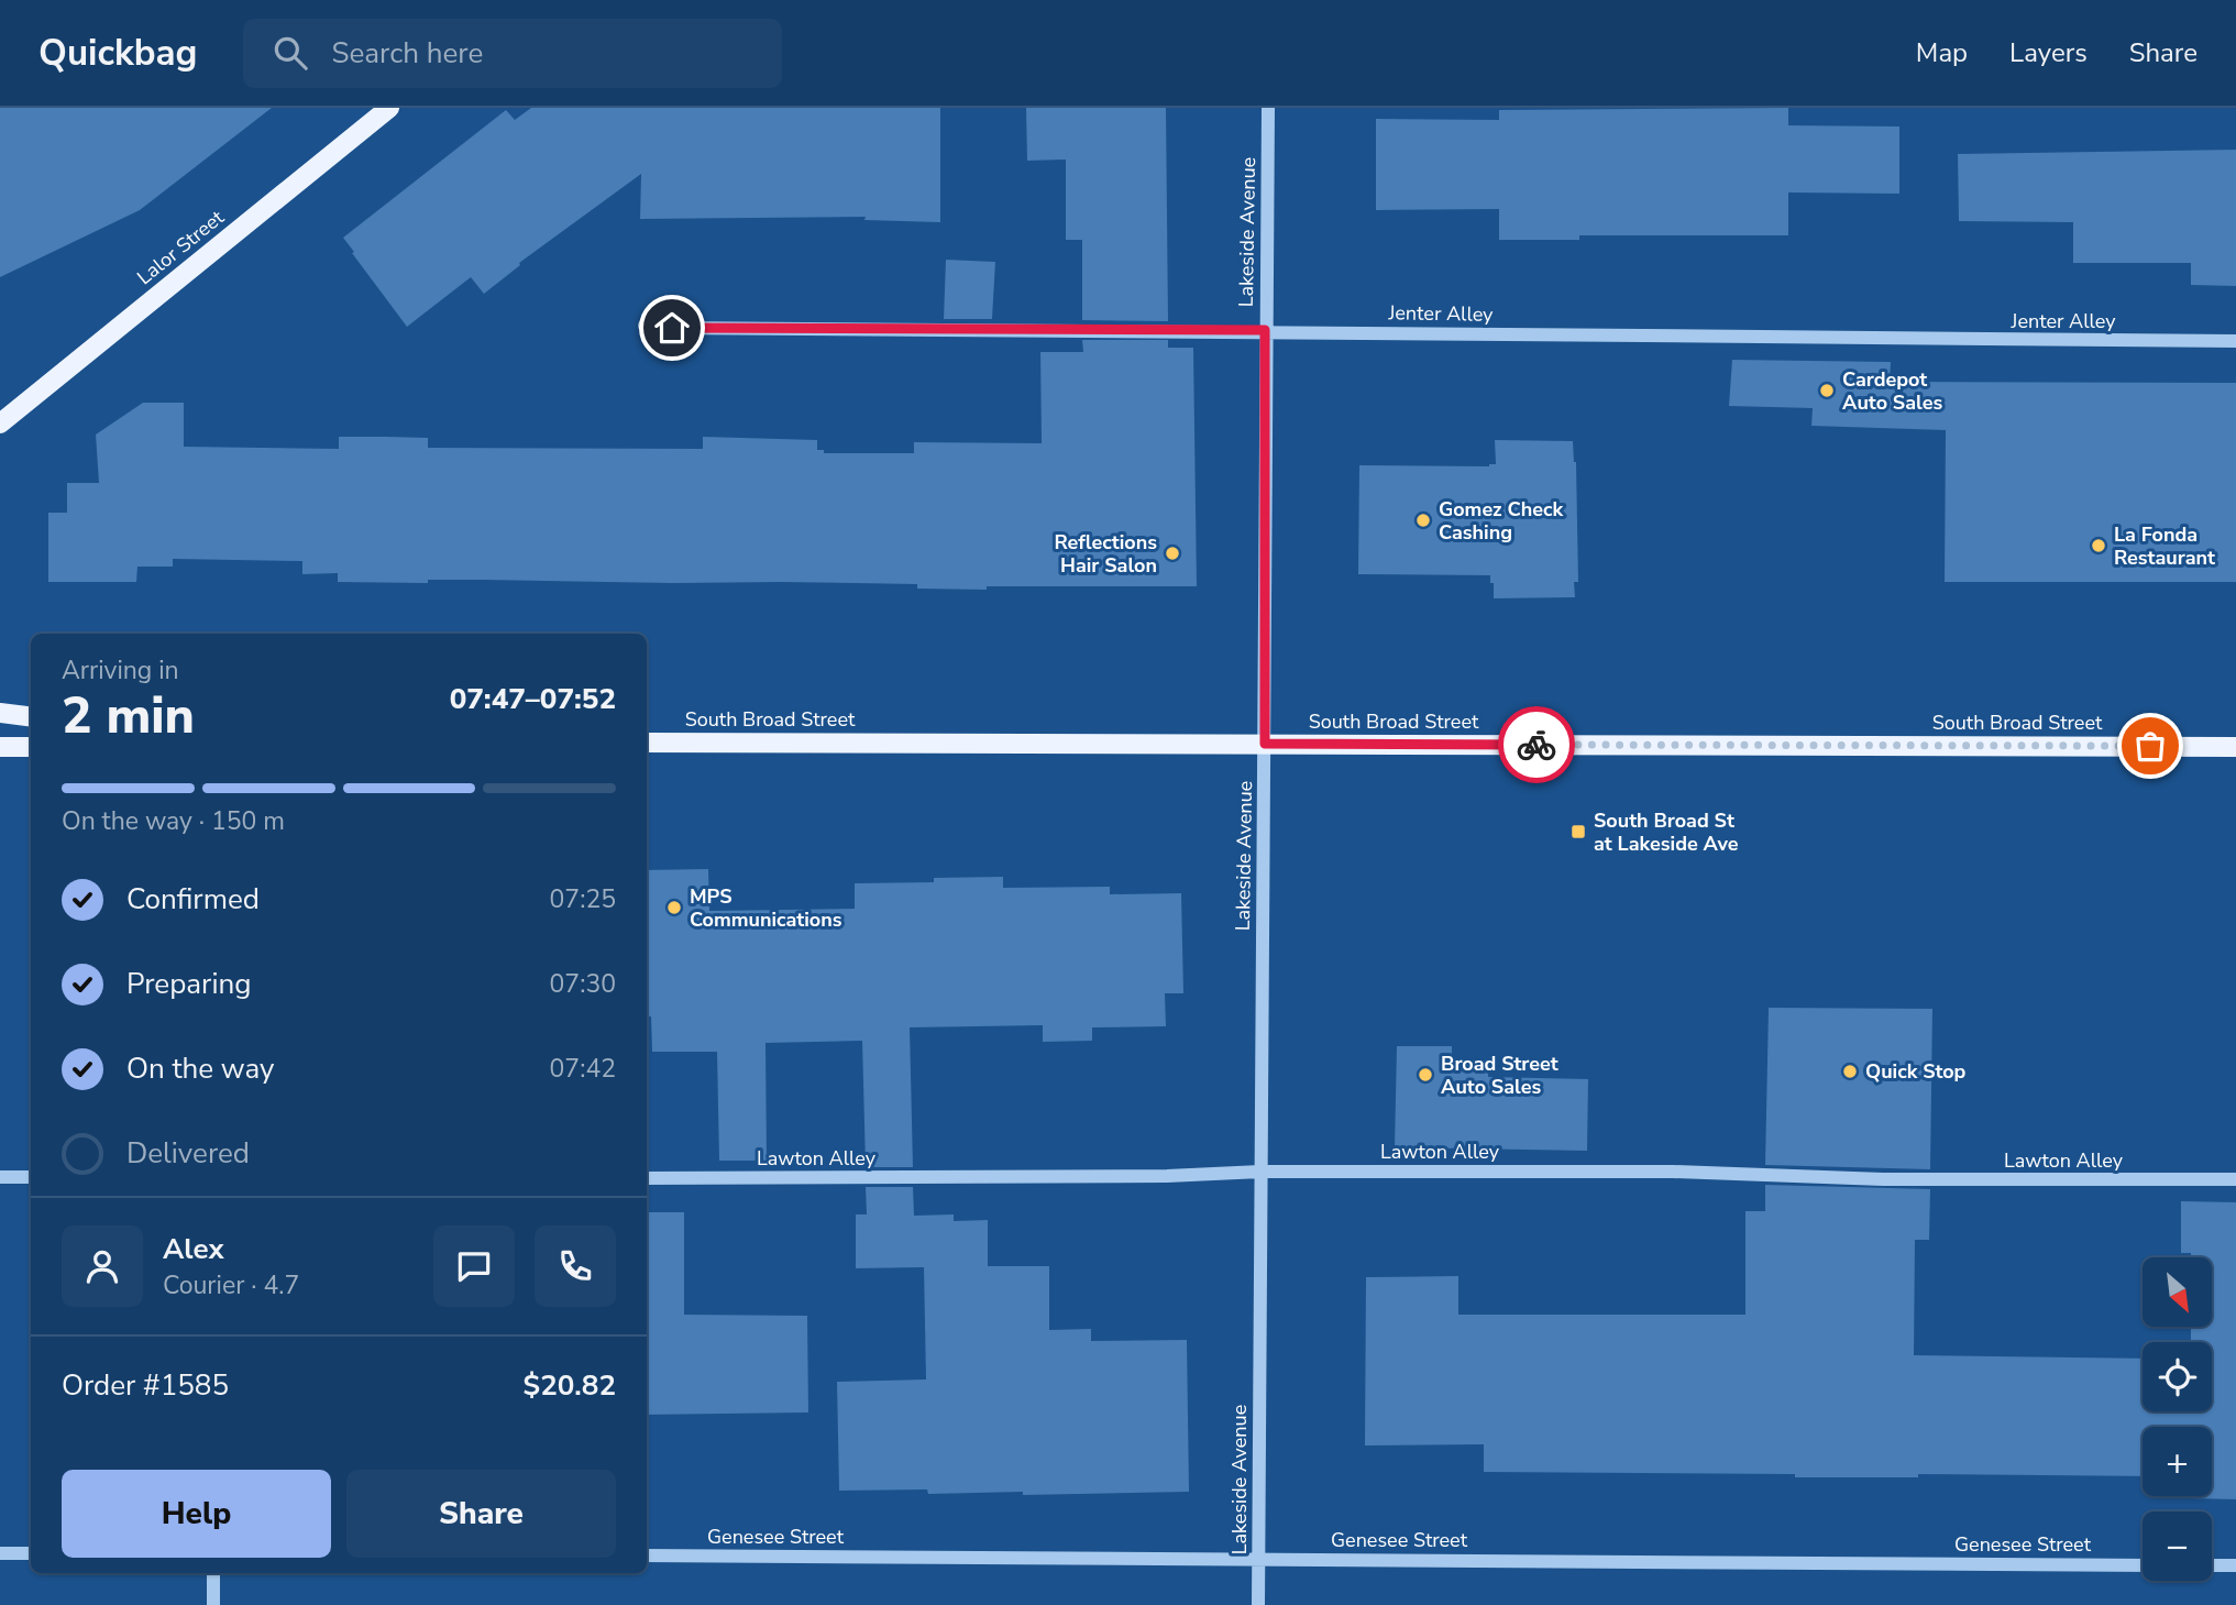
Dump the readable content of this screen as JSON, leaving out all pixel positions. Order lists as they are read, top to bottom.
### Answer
{
  "streets": {
    "main road": ["Lalor Street", "South Broad Street"],
    "street": [
      "Lakeside Avenue",
      "Jenter Alley",
      "Lawton Alley",
      "Genesee Street"
    ]
  },
  "crossings": [
    ["Lakeside Avenue", "Jenter Alley"],
    ["Lakeside Avenue", "South Broad Street"],
    ["Lakeside Avenue", "Lawton Alley"],
    ["Lakeside Avenue", "Genesee Street"]
  ],
  "places": {
    "other": [
      "Cardepot Auto Sales",
      "Gomez Check Cashing",
      "La Fonda Restaurant",
      "Reflections Hair Salon",
      "MPS Communications",
      "Quick Stop",
      "Broad Street Auto Sales"
    ],
    "transit": ["South Broad St at Lakeside Ave"]
  },
  "north": "bottom right",
  "page": {
    "header": "Quickbag",
    "search": "Search here",
    "nav": ["Map", "Layers", "Share"],
    "heading": ["2 min", "Arriving in", "07:47–07:52"],
    "panel": [
      "Alex",
      "Courier · 4.7",
      "Order #1585",
      "$20.82"
    ],
    "bar": "On the way · 150 m",
    "list": [
      ["Confirmed", "07:25"],
      ["Preparing", "07:30"],
      ["On the way", "07:42"],
      "Delivered"
    ],
    "map_buttons": ["+", "−"],
    "buttons": ["Help", "Share"]
  }
}
